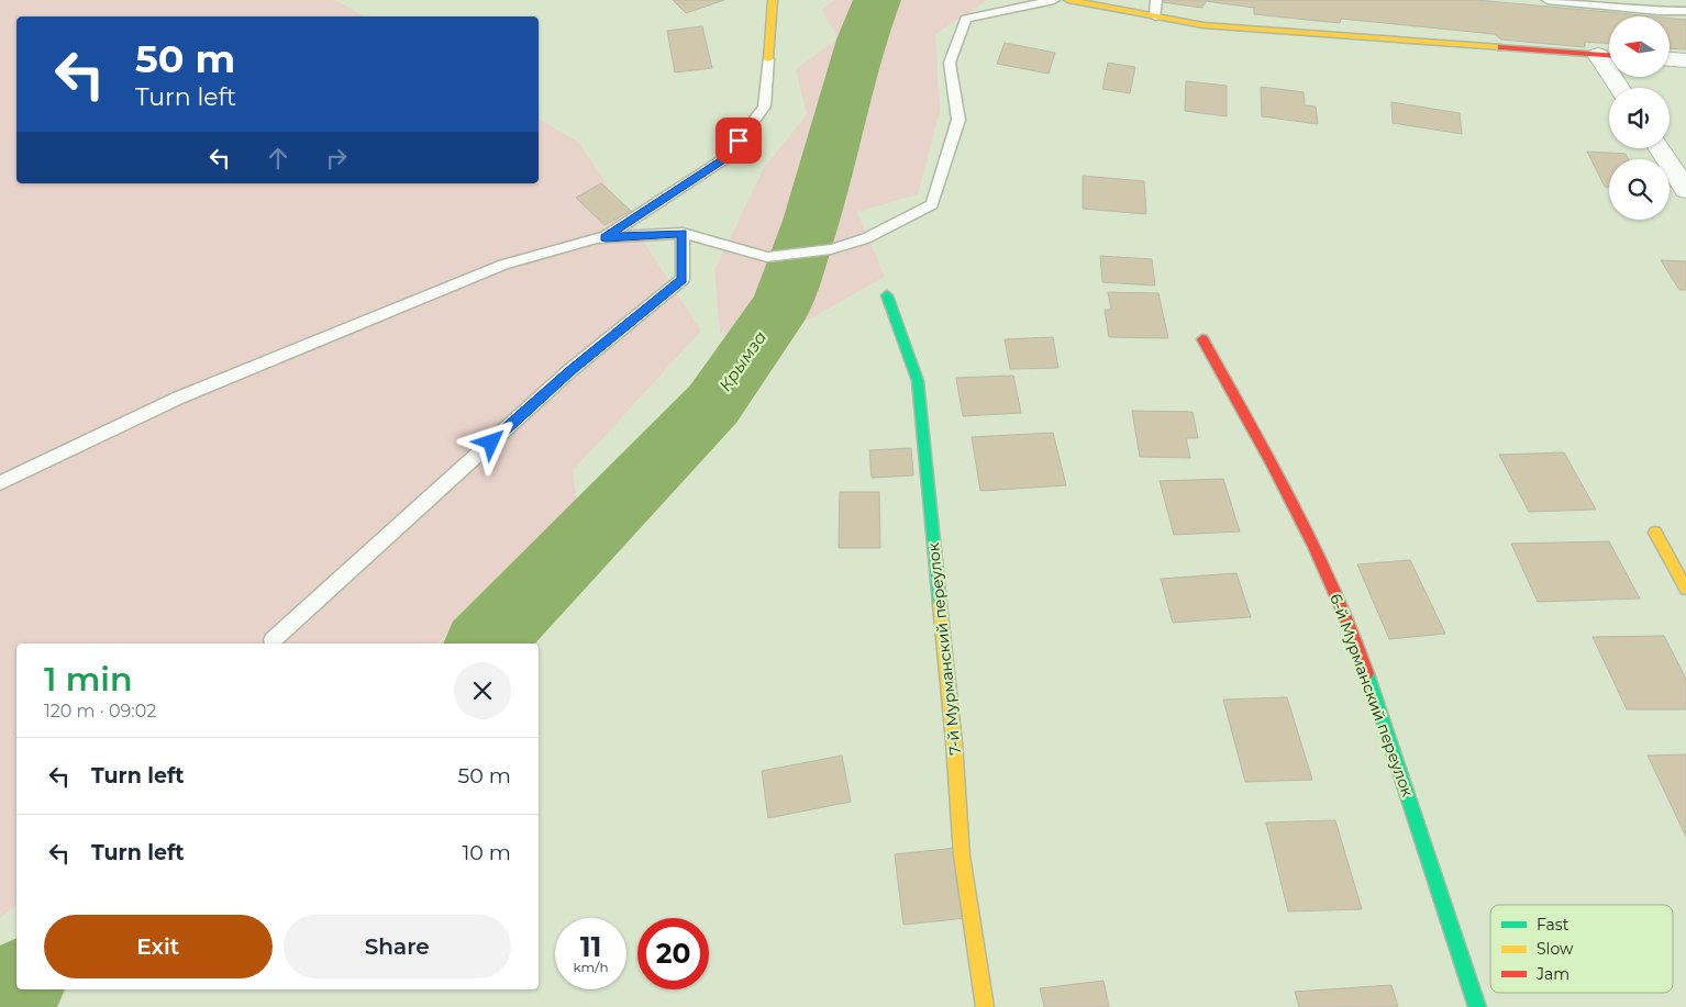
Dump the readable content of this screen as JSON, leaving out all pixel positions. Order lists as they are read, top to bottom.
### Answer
{
  "streets": {
    "street": ["7-й Мурманский переулок", "6-й Мурманский переулок"]
  },
  "water": ["Крымза"],
  "legend": ["Fast", "Slow", "Jam"],
  "north": "left",
  "page": {
    "turn": ["50 m", "Turn left"],
    "heading": ["1 min", "120 m · 09:02"],
    "list": [
      {
        "name": "Turn left",
        "value": "50 m"
      },
      {
        "name": "Turn left",
        "value": "10 m"
      }
    ],
    "buttons": ["Exit", "Share"],
    "speed": "11 km/h",
    "limit": "20"
  }
}
